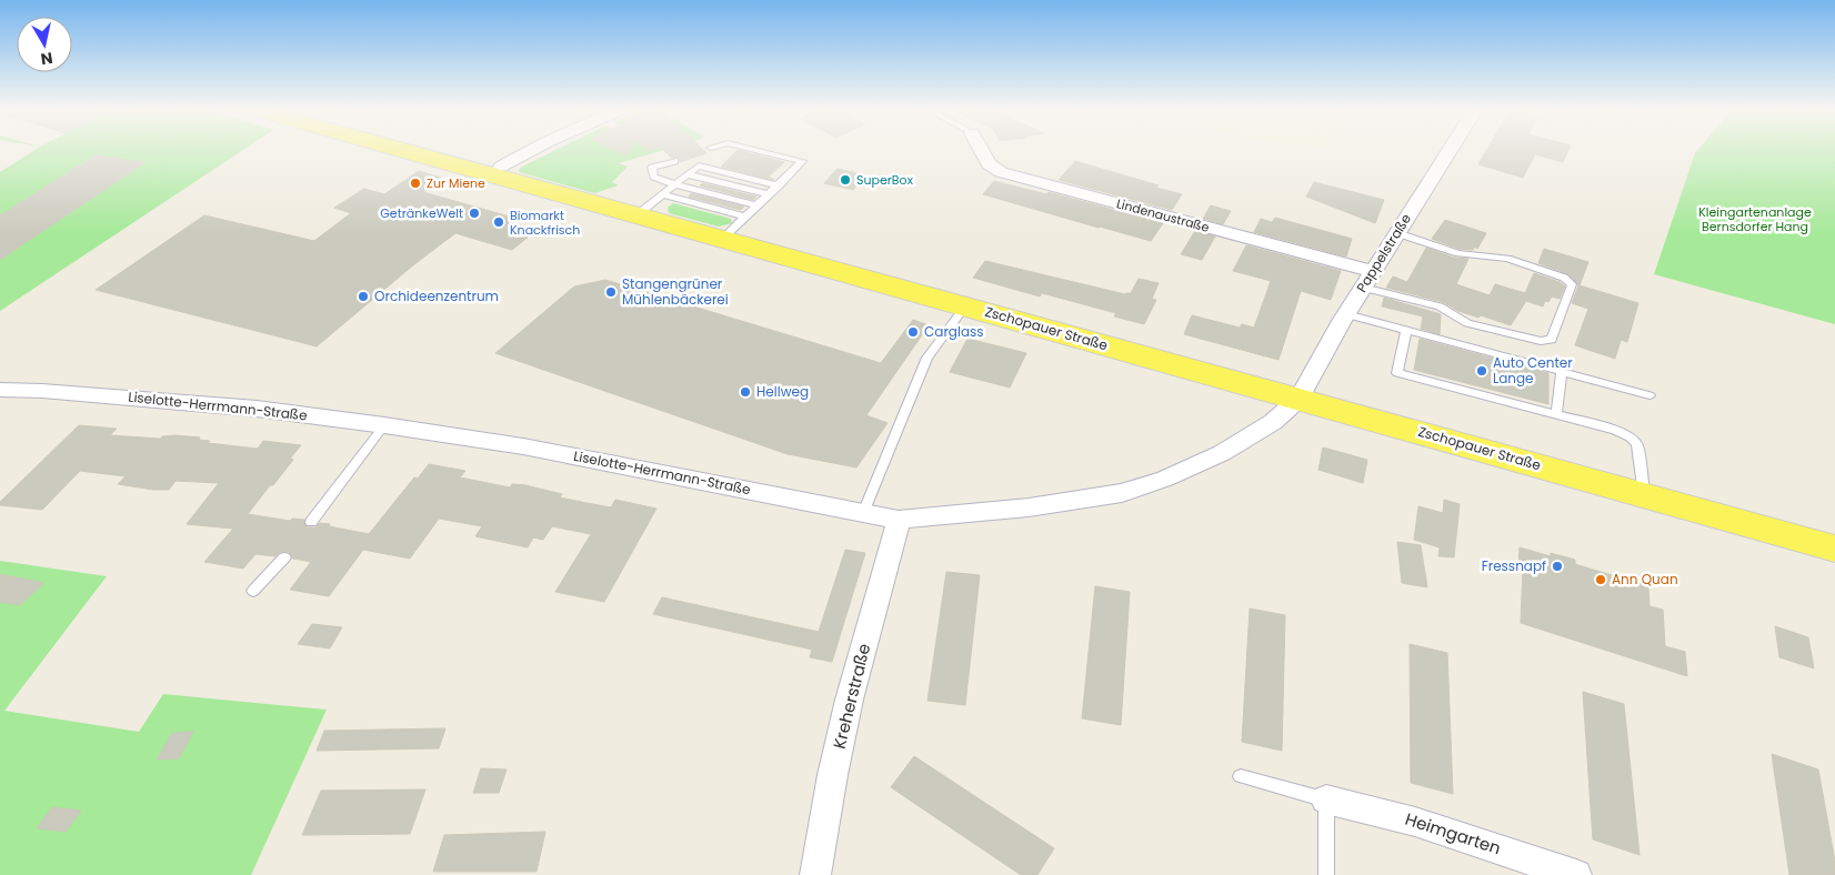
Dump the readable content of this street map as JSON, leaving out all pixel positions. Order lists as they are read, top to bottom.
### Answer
{
  "streets": {
    "main road": ["Zschopauer Straße"],
    "street": [
      "Lindenaustraße",
      "Pappelstraße",
      "Liselotte-Herrmann-Straße",
      "Kreherstraße",
      "Heimgarten"
    ]
  },
  "crossings": [
    ["Lindenaustraße", "Pappelstraße"],
    ["Pappelstraße", "Zschopauer Straße"],
    ["Pappelstraße", "Liselotte-Herrmann-Straße"],
    ["Zschopauer Straße", "Liselotte-Herrmann-Straße"],
    ["Liselotte-Herrmann-Straße", "Kreherstraße"]
  ],
  "parks": ["Kleingartenanlage Bernsdorfer Hang"],
  "places": [
    "SuperBox",
    "Zur Miene",
    "GetränkeWelt",
    "Biomarkt Knackfrisch",
    "Stangengrüner Mühlenbäckerei",
    "Orchideenzentrum",
    "Carglass",
    "Auto Center Lange",
    "Hellweg",
    "Fressnapf",
    "Ann Quan"
  ],
  "north": "bottom"
}
